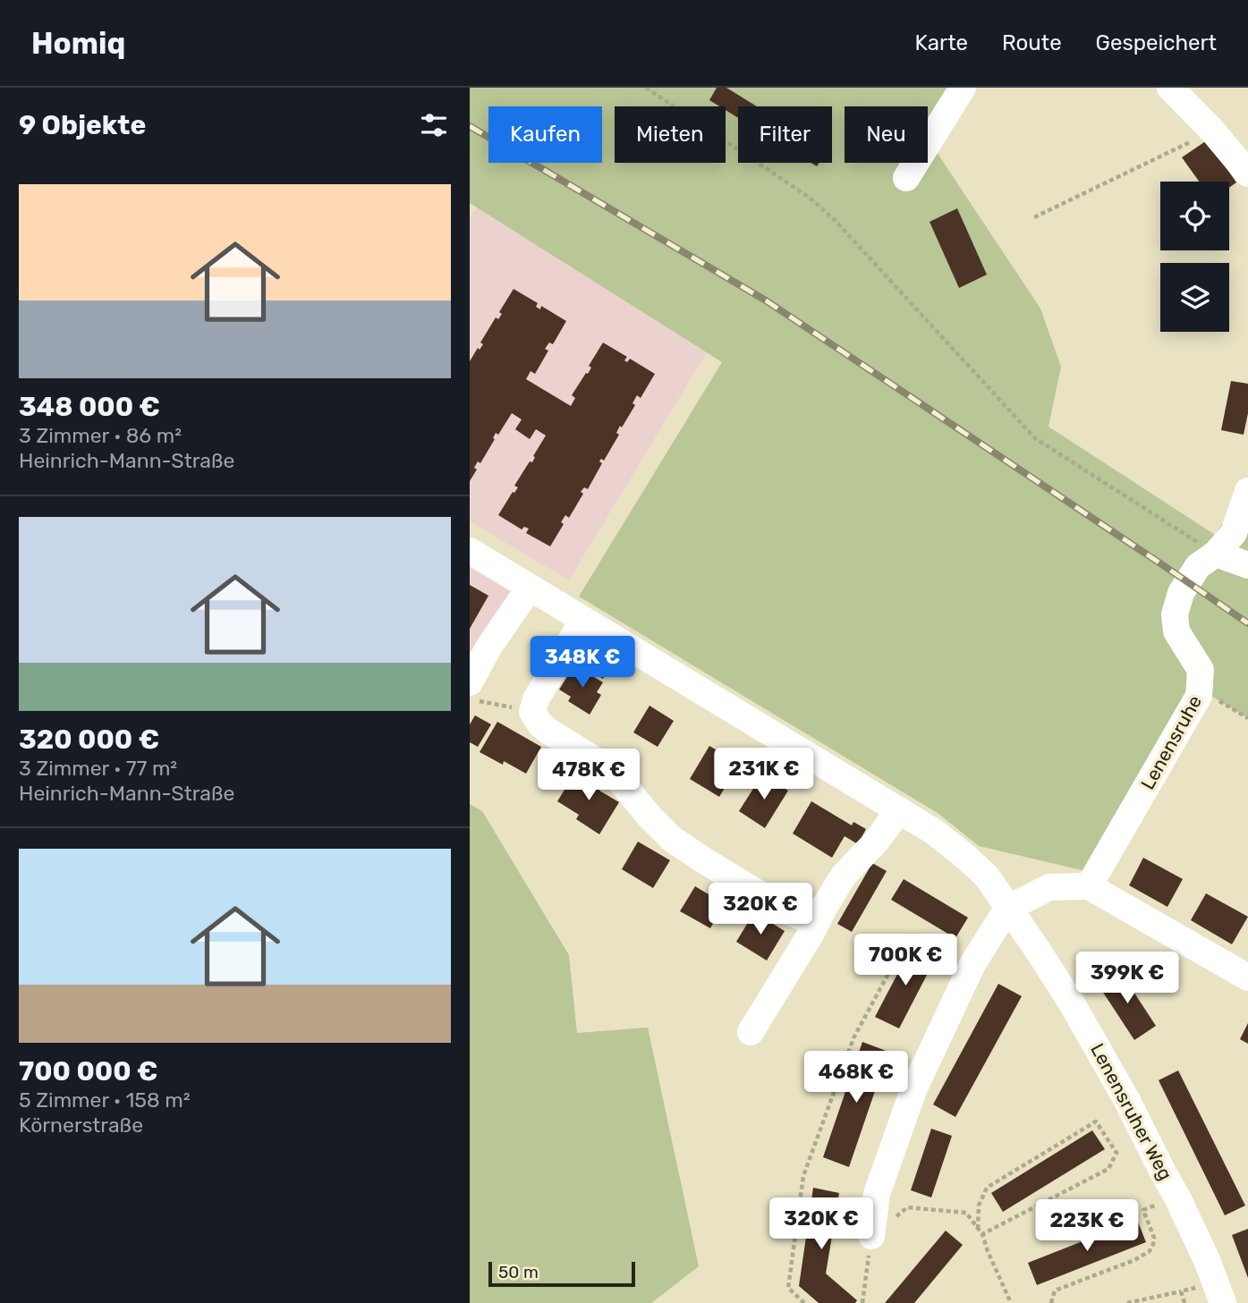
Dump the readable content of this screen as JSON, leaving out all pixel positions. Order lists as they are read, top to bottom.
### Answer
{
  "streets": {
    "street": ["Lenensruhe", "Lenensruher Weg"]
  },
  "scale_bar": "50 m",
  "page": {
    "header": "Homiq",
    "nav": ["Karte", "Route", "Gespeichert"],
    "heading": "9 Objekte",
    "chip": [
      "Kaufen",
      "Mieten",
      "Filter",
      "Neu"
    ],
    "list": [
      {
        "name": "348 000 €",
        "note": "3 Zimmer · 86 m² · Heinrich-Mann-Straße"
      },
      {
        "name": "320 000 €",
        "note": "3 Zimmer · 77 m² · Heinrich-Mann-Straße"
      },
      {
        "name": "700 000 €",
        "note": "5 Zimmer · 158 m² · Körnerstraße"
      }
    ],
    "price": [
      "348K €",
      "231K €",
      "478K €",
      "320K €",
      "700K €",
      "399K €",
      "468K €",
      "320K €",
      "223K €"
    ],
    "scale": "50 m"
  }
}
